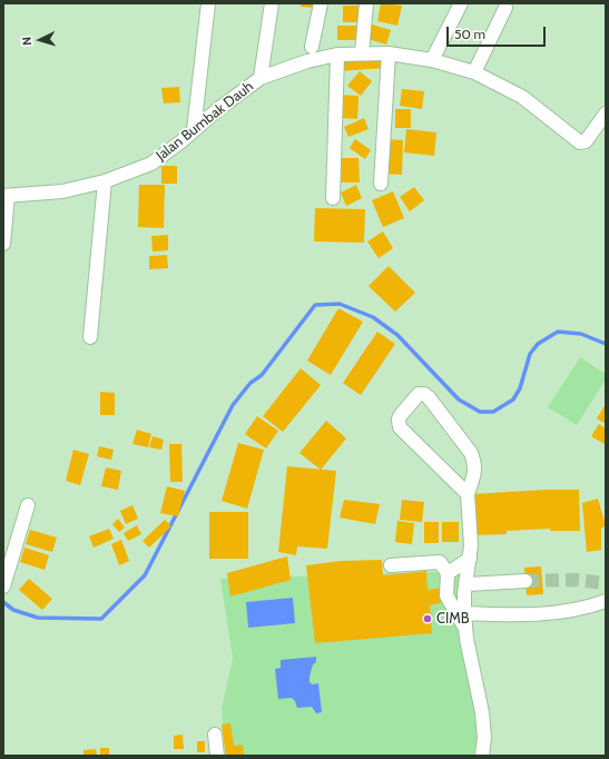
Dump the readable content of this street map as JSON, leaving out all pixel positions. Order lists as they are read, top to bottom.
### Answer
{
  "streets": {
    "street": ["Jalan Bumbak Dauh"]
  },
  "places": ["CIMB"],
  "scale_bar": "50 m",
  "north": "left"
}
